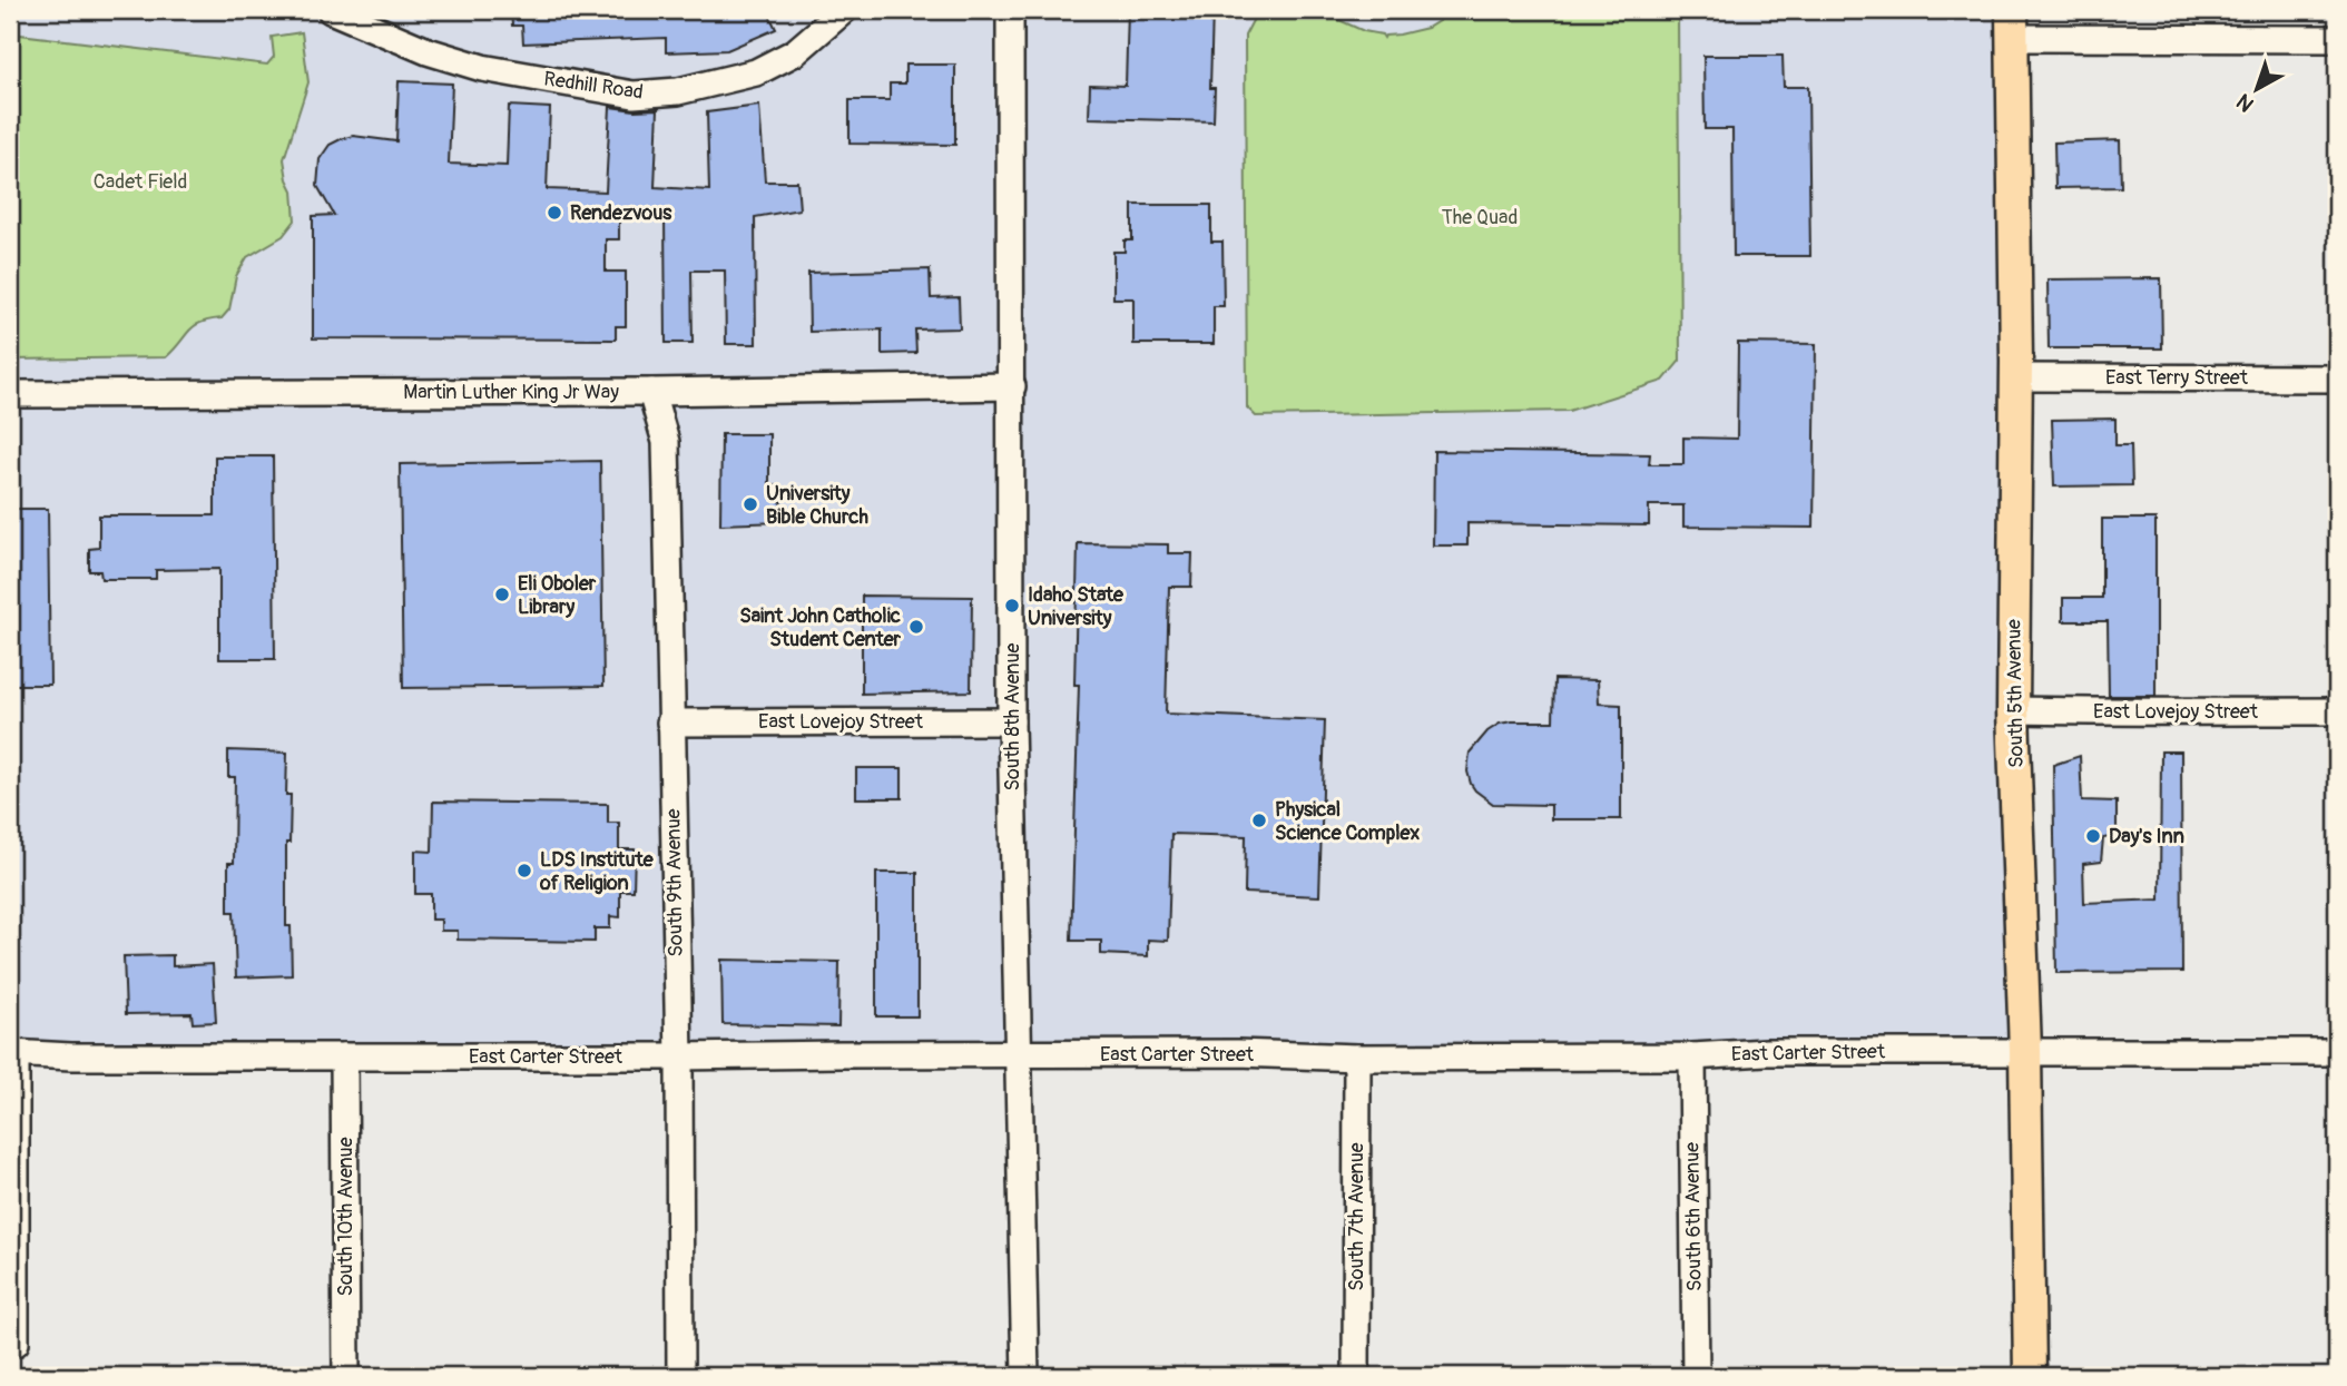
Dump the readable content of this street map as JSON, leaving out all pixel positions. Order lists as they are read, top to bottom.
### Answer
{
  "streets": {
    "main road": ["South 5th Avenue"],
    "street": [
      "Redhill Road",
      "East Terry Street",
      "Martin Luther King Jr Way",
      "East Lovejoy Street",
      "South 8th Avenue",
      "South 9th Avenue",
      "East Carter Street",
      "South 10th Avenue",
      "South 7th Avenue",
      "South 6th Avenue"
    ]
  },
  "crossings": [
    ["East Terry Street", "South 5th Avenue"],
    ["Martin Luther King Jr Way", "South 8th Avenue"],
    ["Martin Luther King Jr Way", "South 9th Avenue"],
    ["South 5th Avenue", "East Lovejoy Street"],
    ["South 5th Avenue", "East Carter Street"],
    ["East Lovejoy Street", "South 8th Avenue"],
    ["East Lovejoy Street", "South 9th Avenue"],
    ["South 8th Avenue", "East Carter Street"],
    ["South 9th Avenue", "East Carter Street"],
    ["East Carter Street", "South 10th Avenue"],
    ["East Carter Street", "South 7th Avenue"],
    ["East Carter Street", "South 6th Avenue"]
  ],
  "parks": ["Cadet Field", "The Quad"],
  "places": [
    "Rendezvous",
    "University Bible Church",
    "Eli Oboler Library",
    "Idaho State University",
    "Saint John Catholic Student Center",
    "Physical Science Complex",
    "Day's Inn",
    "LDS Institute of Religion"
  ],
  "north": "bottom left"
}
